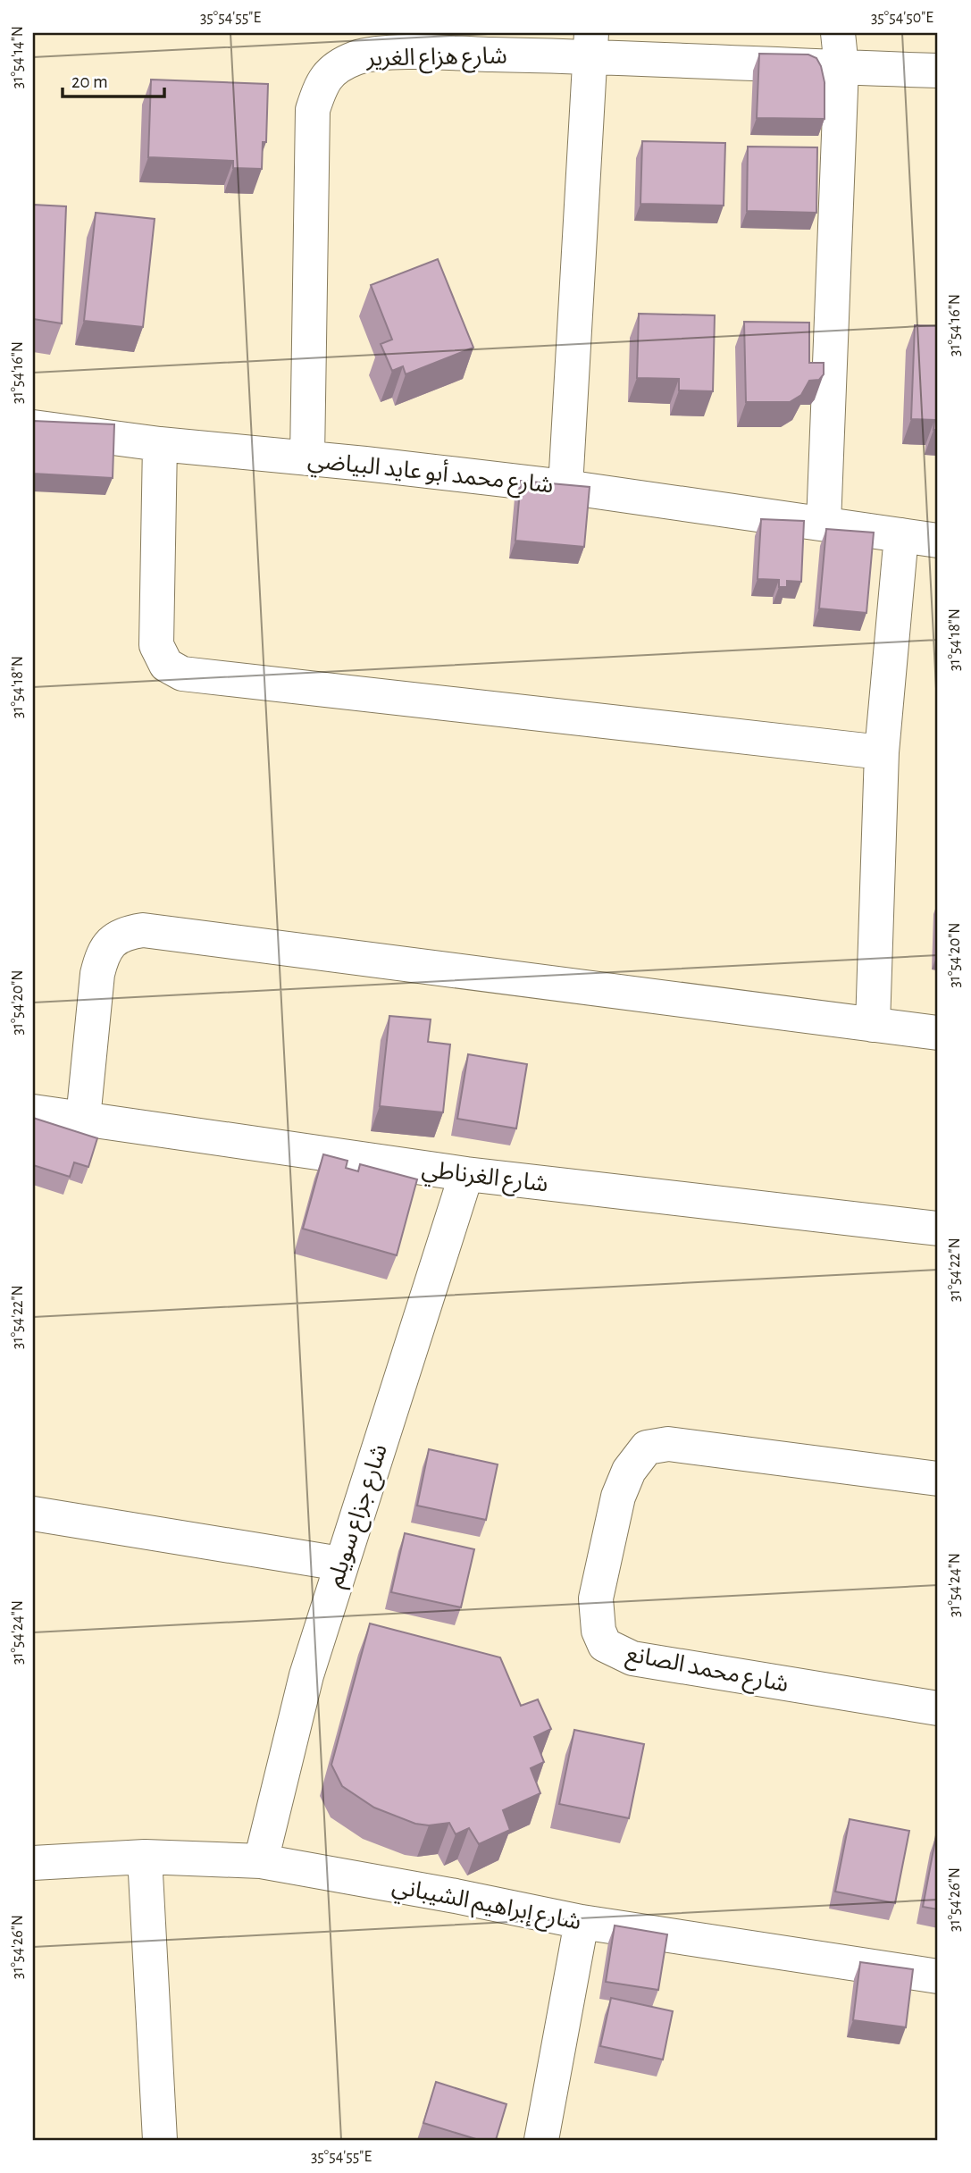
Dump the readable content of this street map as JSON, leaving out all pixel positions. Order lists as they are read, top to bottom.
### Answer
{
  "streets": {
    "street": [
      "شارع هزاع الغرير",
      "شارع محمد أبو عايد البياضي",
      "شارع الغرناطي",
      "شارع جزاع سويلم",
      "شارع محمد الصانع",
      "شارع إبراهيم الشيباني"
    ]
  },
  "crossings": [
    ["شارع هزاع الغرير", "شارع محمد أبو عايد البياضي"],
    ["شارع الغرناطي", "شارع جزاع سويلم"],
    ["شارع جزاع سويلم", "شارع إبراهيم الشيباني"]
  ],
  "scale_bar": "20 m",
  "coordinates": [
    "35°54'55\"E",
    "35°54'50\"E",
    "31°54'14\"N",
    "31°54'16\"N",
    "31°54'18\"N",
    "31°54'20\"N",
    "31°54'22\"N",
    "31°54'24\"N",
    "31°54'26\"N"
  ]
}
